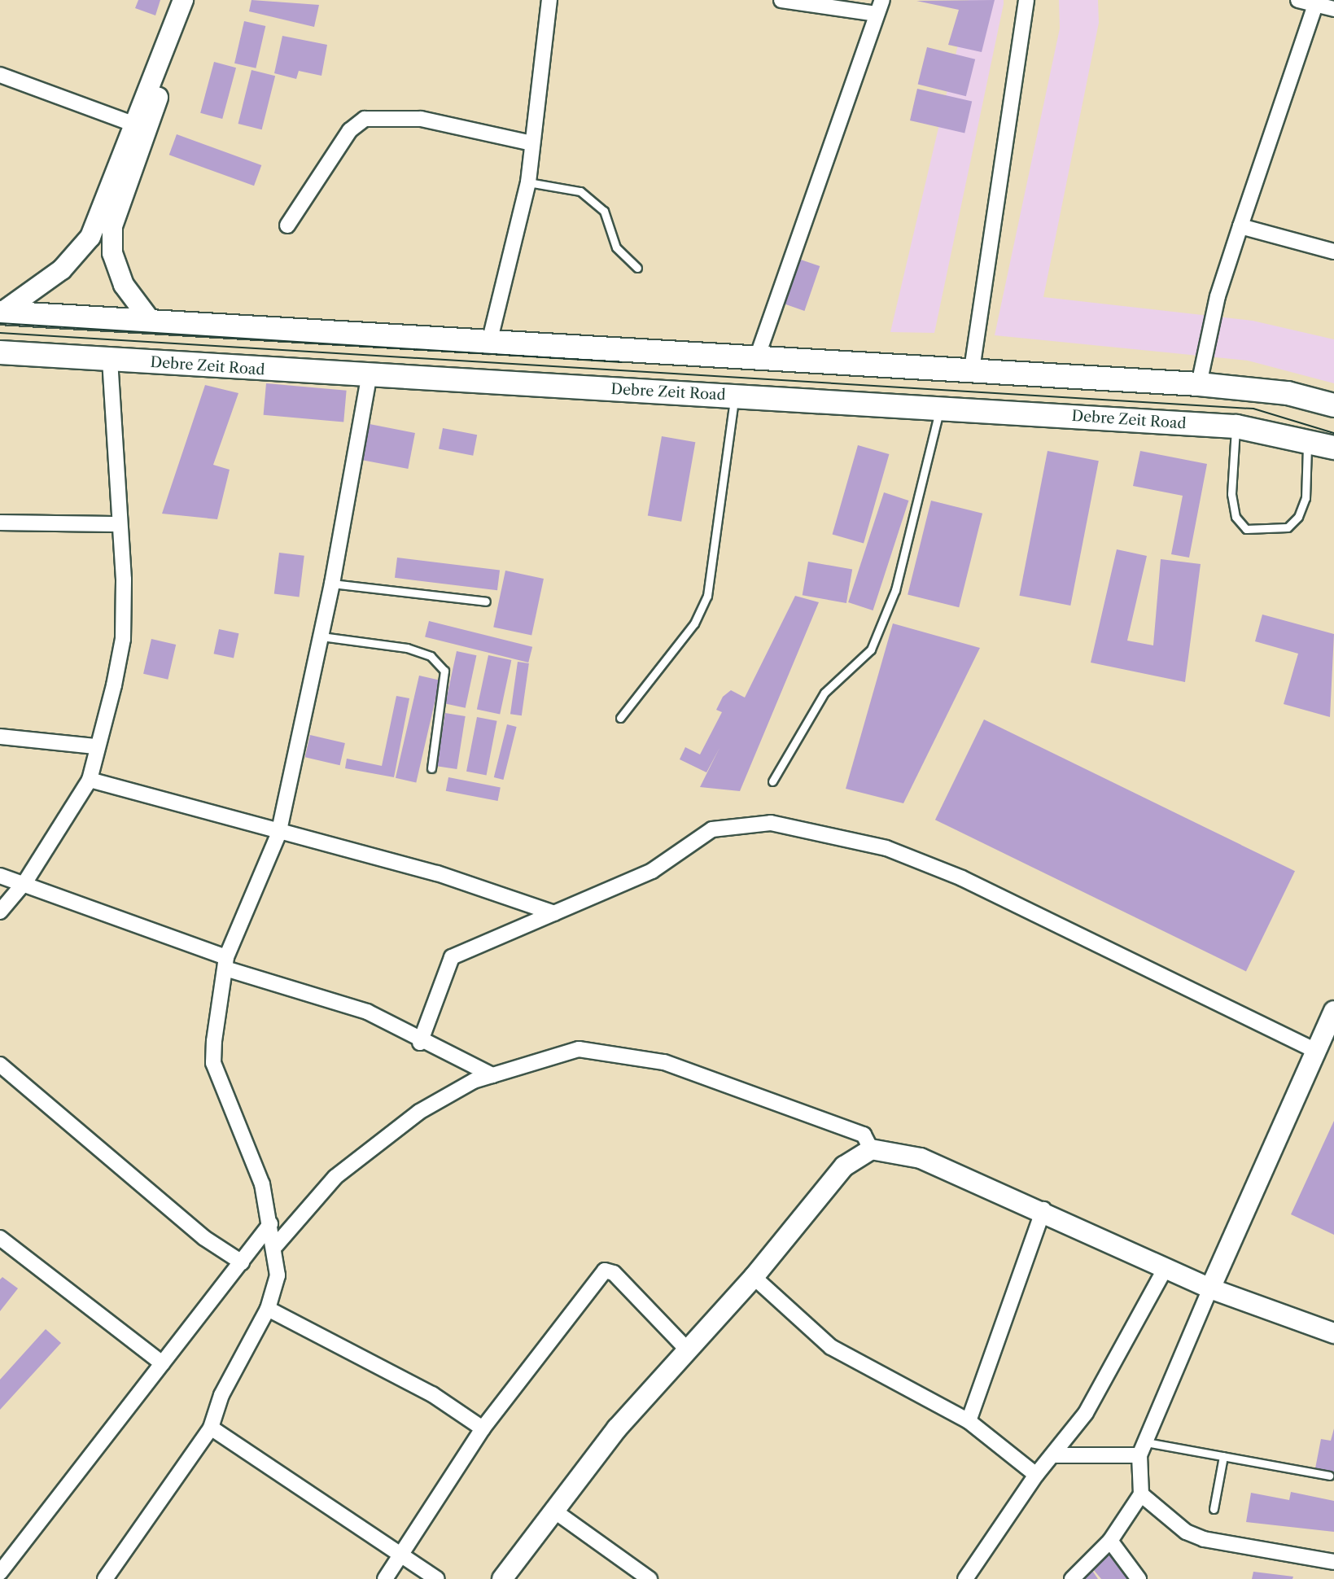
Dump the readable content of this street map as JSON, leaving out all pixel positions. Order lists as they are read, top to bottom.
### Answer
{
  "streets": {
    "main road": ["Debre Zeit Road"]
  }
}
